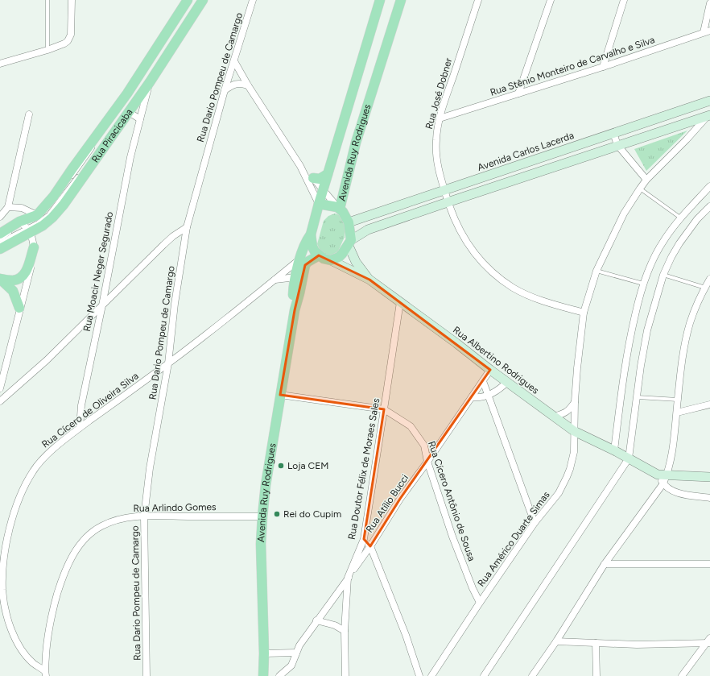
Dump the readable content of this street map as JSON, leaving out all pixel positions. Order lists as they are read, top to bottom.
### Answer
{
  "streets": {
    "main road": [
      "Rua Piracicaba",
      "Avenida Carlos Lacerda",
      "Avenida Ruy Rodrigues",
      "Rua Albertino Rodrigues"
    ],
    "street": [
      "Rua Stênio Monteiro de Carvalho e Silva",
      "Rua Dario Pompeu de Camargo",
      "Rua José Dobner",
      "Rua Moacir Neger Segurado",
      "Rua Cícero de Oliveira Silva",
      "Rua Doutor Félix de Moraes Sales",
      "Rua Cícero Antônio de Sousa",
      "Rua Atílio Bucci",
      "Rua Arlindo Gomes",
      "Rua Américo Duarte Simas"
    ]
  },
  "crossings": [
    ["Rua Stênio Monteiro de Carvalho e Silva", "Rua José Dobner"],
    ["Rua Dario Pompeu de Camargo", "Rua Cícero de Oliveira Silva"],
    ["Rua Dario Pompeu de Camargo", "Rua Arlindo Gomes"],
    ["Rua José Dobner", "Avenida Carlos Lacerda"],
    ["Rua José Dobner", "Rua Américo Duarte Simas"],
    ["Rua Piracicaba", "Rua Moacir Neger Segurado"],
    ["Avenida Carlos Lacerda", "Avenida Ruy Rodrigues"],
    ["Avenida Carlos Lacerda", "Rua Albertino Rodrigues"],
    ["Avenida Ruy Rodrigues", "Rua Albertino Rodrigues"],
    ["Avenida Ruy Rodrigues", "Rua Cícero de Oliveira Silva"],
    ["Avenida Ruy Rodrigues", "Rua Cícero Antônio de Sousa"],
    ["Avenida Ruy Rodrigues", "Rua Arlindo Gomes"],
    ["Rua Moacir Neger Segurado", "Rua Cícero de Oliveira Silva"],
    ["Rua Albertino Rodrigues", "Rua Doutor Félix de Moraes Sales"],
    ["Rua Albertino Rodrigues", "Rua Atílio Bucci"],
    ["Rua Albertino Rodrigues", "Rua Américo Duarte Simas"],
    ["Rua Cícero de Oliveira Silva", "Rua Arlindo Gomes"],
    ["Rua Doutor Félix de Moraes Sales", "Rua Cícero Antônio de Sousa"],
    ["Rua Doutor Félix de Moraes Sales", "Rua Atílio Bucci"],
    ["Rua Cícero Antônio de Sousa", "Rua Atílio Bucci"],
    ["Rua Cícero Antônio de Sousa", "Rua Américo Duarte Simas"]
  ],
  "places": ["Loja CEM", "Rei do Cupim"]
}
